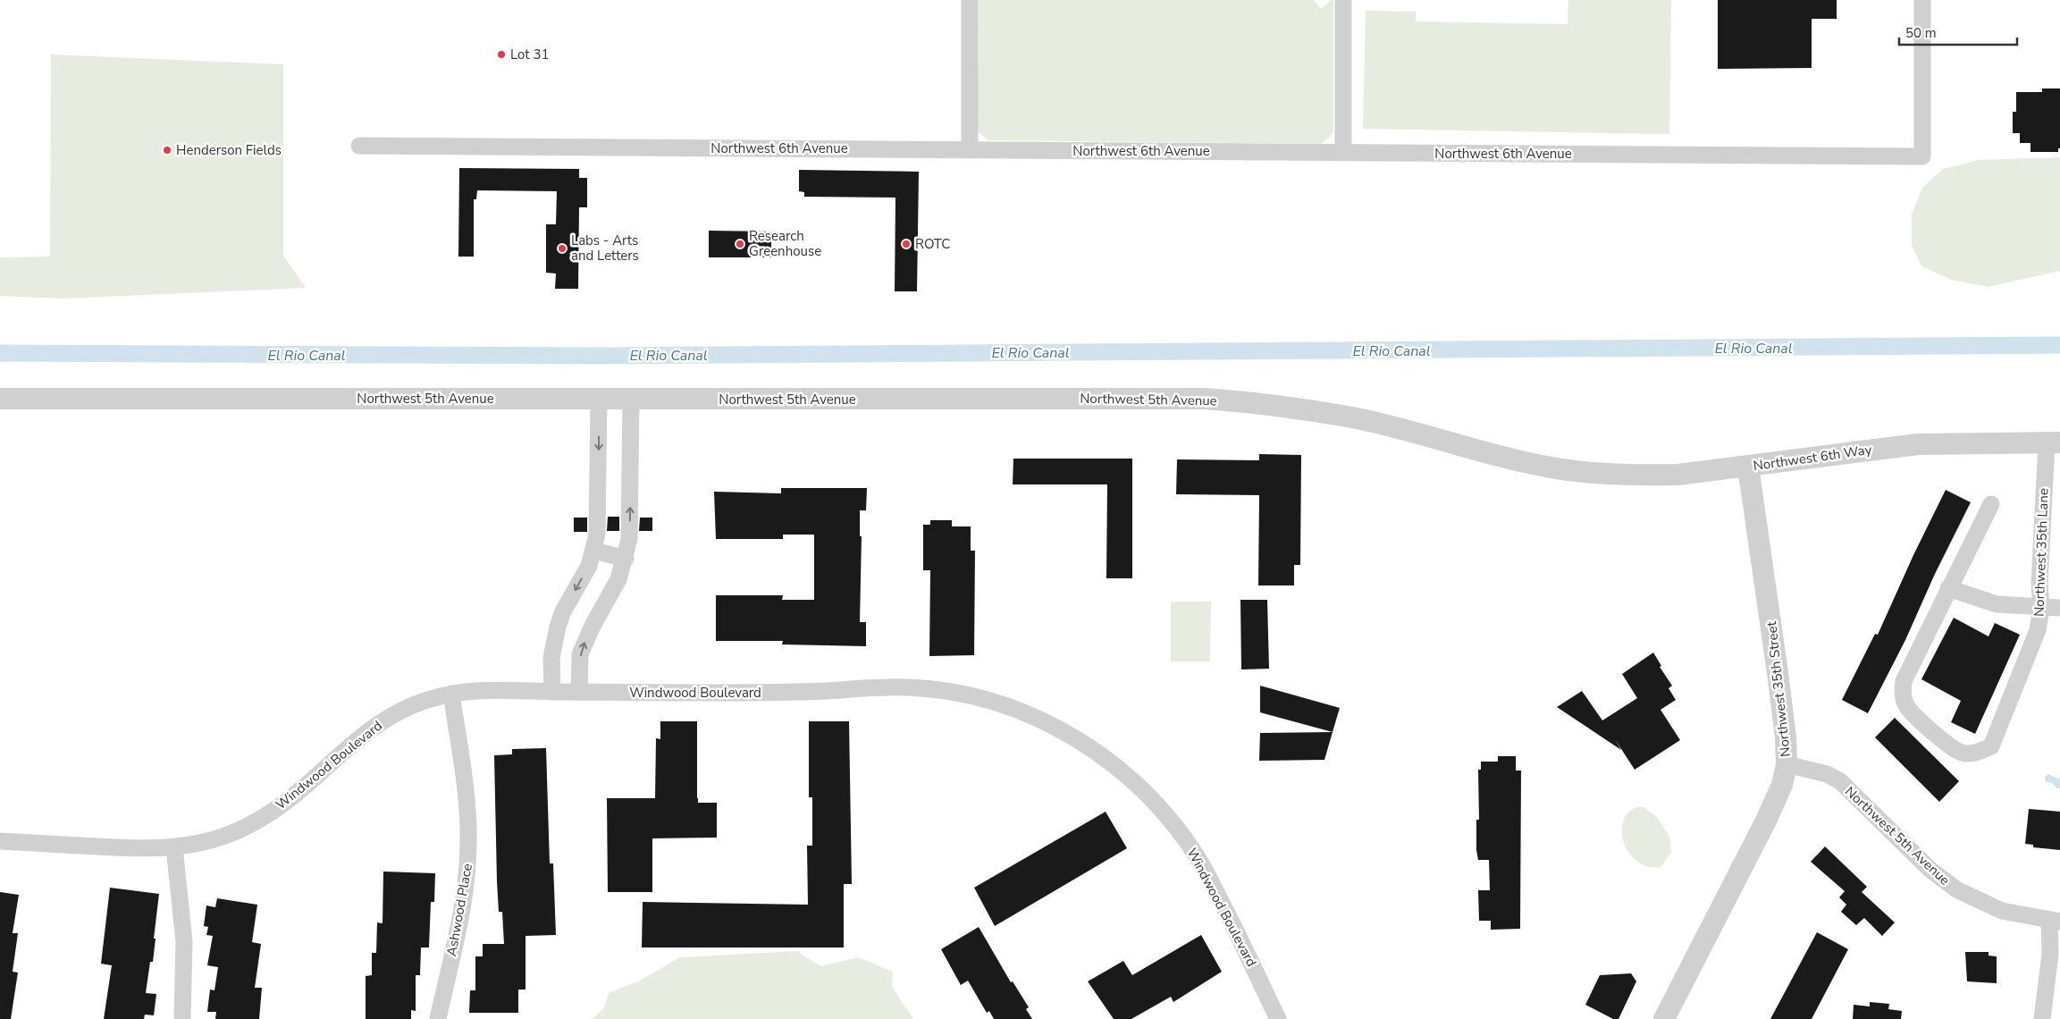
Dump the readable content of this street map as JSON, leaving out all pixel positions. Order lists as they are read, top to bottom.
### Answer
{
  "streets": {
    "street": [
      "Northwest 6th Avenue",
      "Northwest 5th Avenue",
      "Northwest 6th Way",
      "Northwest 35th Lane",
      "Northwest 35th Street",
      "Windwood Boulevard",
      "Ashwood Place"
    ]
  },
  "crossings": [
    ["Northwest 5th Avenue", "Northwest 6th Way"],
    ["Northwest 5th Avenue", "Northwest 35th Street"],
    ["Northwest 6th Way", "Northwest 35th Lane"],
    ["Northwest 6th Way", "Northwest 35th Street"],
    ["Windwood Boulevard", "Ashwood Place"]
  ],
  "water": ["El Rio Canal"],
  "places": [
    "Lot 31",
    "Henderson Fields",
    "Research Greenhouse",
    "ROTC",
    "Labs - Arts and Letters"
  ],
  "scale_bar": "50 m"
}
